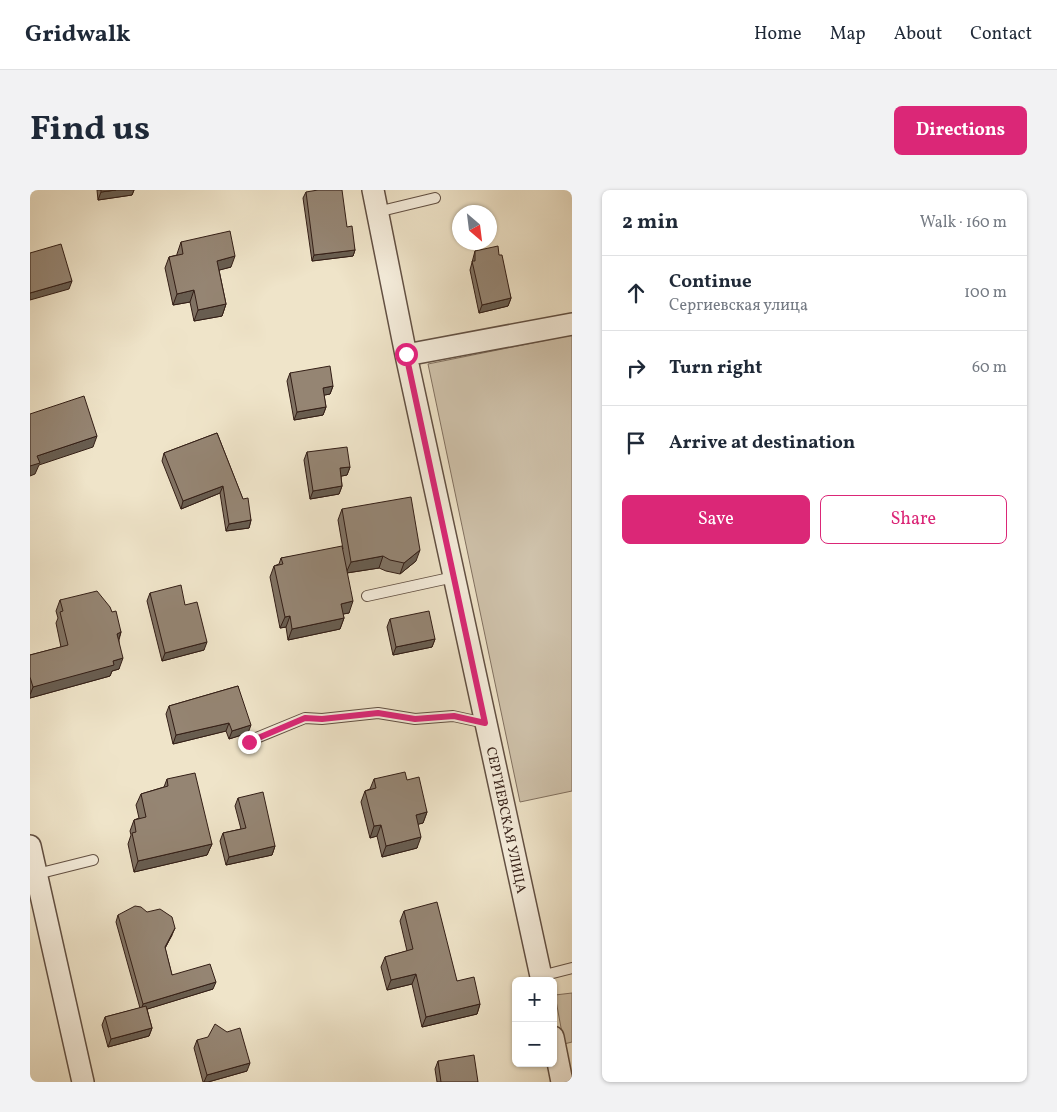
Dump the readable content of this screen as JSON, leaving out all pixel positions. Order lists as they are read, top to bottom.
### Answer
{
  "streets": {
    "street": ["СЕРГИЕВСКАЯ УЛИЦА"]
  },
  "north": "bottom right",
  "page": {
    "header": "Gridwalk",
    "nav": [
      "Home",
      "Map",
      "About",
      "Contact"
    ],
    "title": "Find us",
    "buttons": [
      "Directions",
      ["Save", "Share"]
    ],
    "heading": ["2 min", "Walk · 160 m"],
    "list": [
      ["Continue", "Сергиевская улица", "100 m"],
      ["Turn right", "60 m"],
      "Arrive at destination"
    ],
    "map_buttons": ["+", "−"]
  }
}
